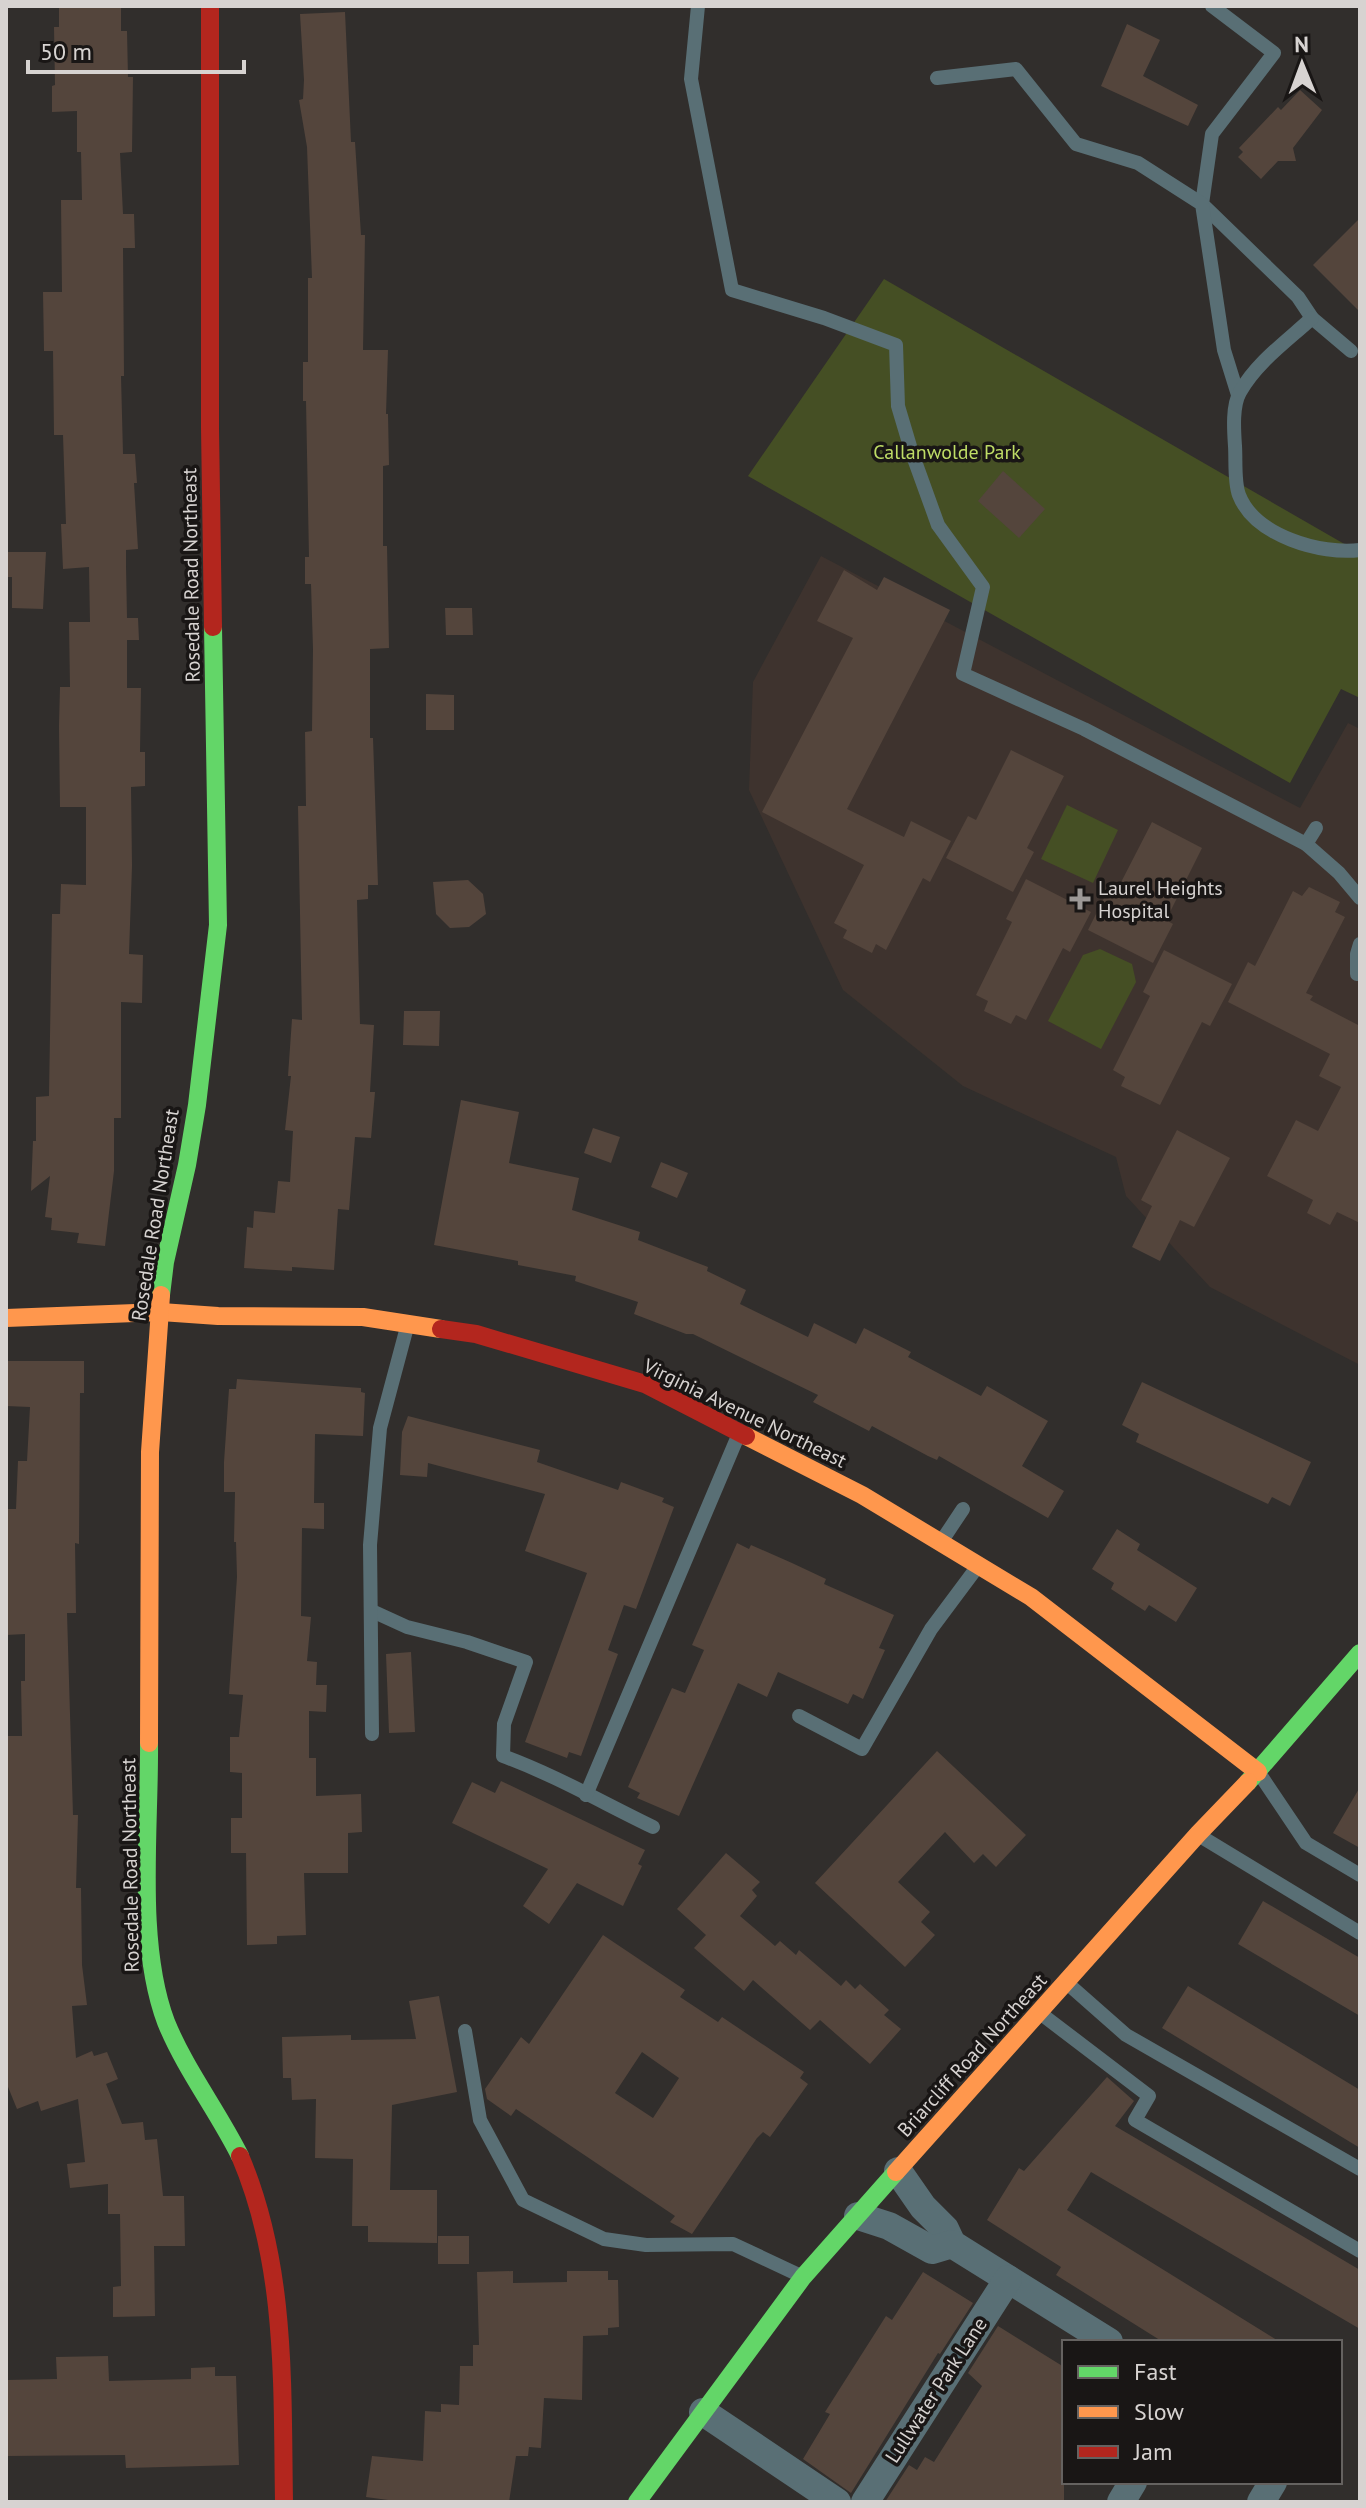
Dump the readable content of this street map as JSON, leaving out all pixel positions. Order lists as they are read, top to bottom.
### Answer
{
  "streets": {
    "street": [
      "Rosedale Road Northeast",
      "Virginia Avenue Northeast",
      "Briarcliff Road Northeast",
      "Lullwater Park Lane"
    ]
  },
  "crossings": [
    ["Rosedale Road Northeast", "Virginia Avenue Northeast"],
    ["Virginia Avenue Northeast", "Briarcliff Road Northeast"]
  ],
  "parks": ["Callanwolde Park"],
  "places": {
    "health": ["Laurel Heights Hospital"]
  },
  "legend": ["Fast", "Slow", "Jam"],
  "scale_bar": "50 m",
  "north": "top"
}
